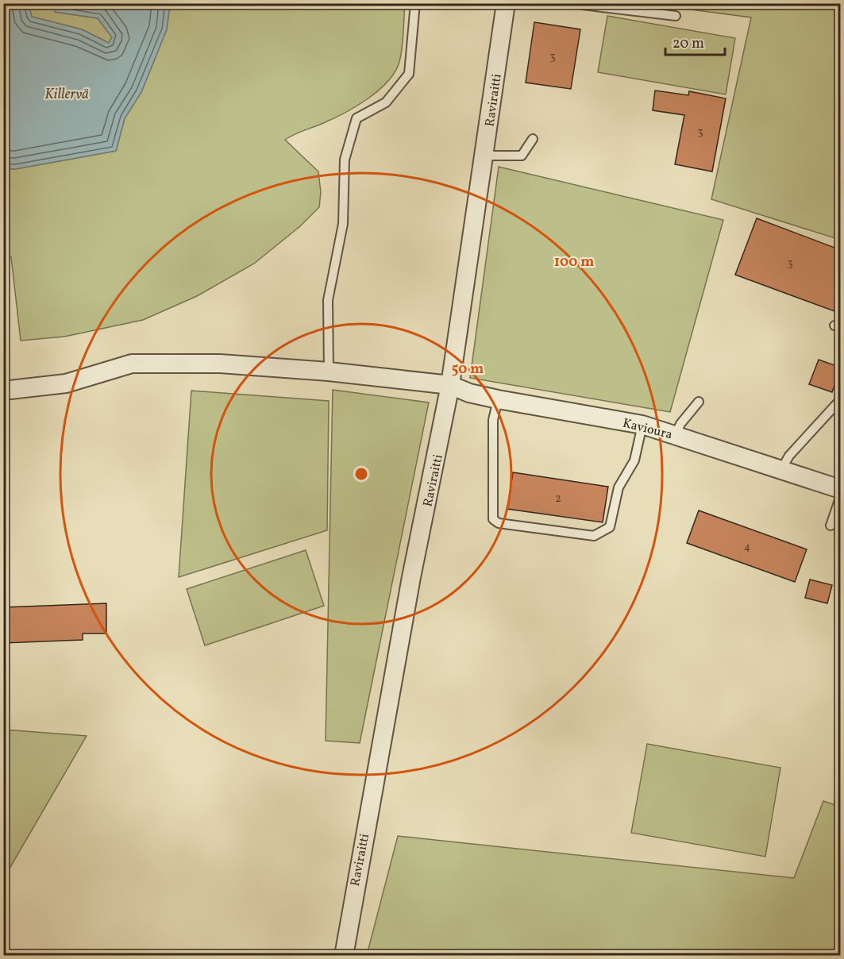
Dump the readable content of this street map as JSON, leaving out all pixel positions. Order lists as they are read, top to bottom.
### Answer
{
  "streets": {
    "street": ["Raviraitti", "Kavioura"]
  },
  "crossings": [
    ["Raviraitti", "Kavioura"]
  ],
  "water": ["Killervä"],
  "house_numbers": [
    "3",
    "3",
    "3",
    "2",
    "4"
  ],
  "scale_bar": "20 m",
  "rings": ["100 m", "50 m"]
}
